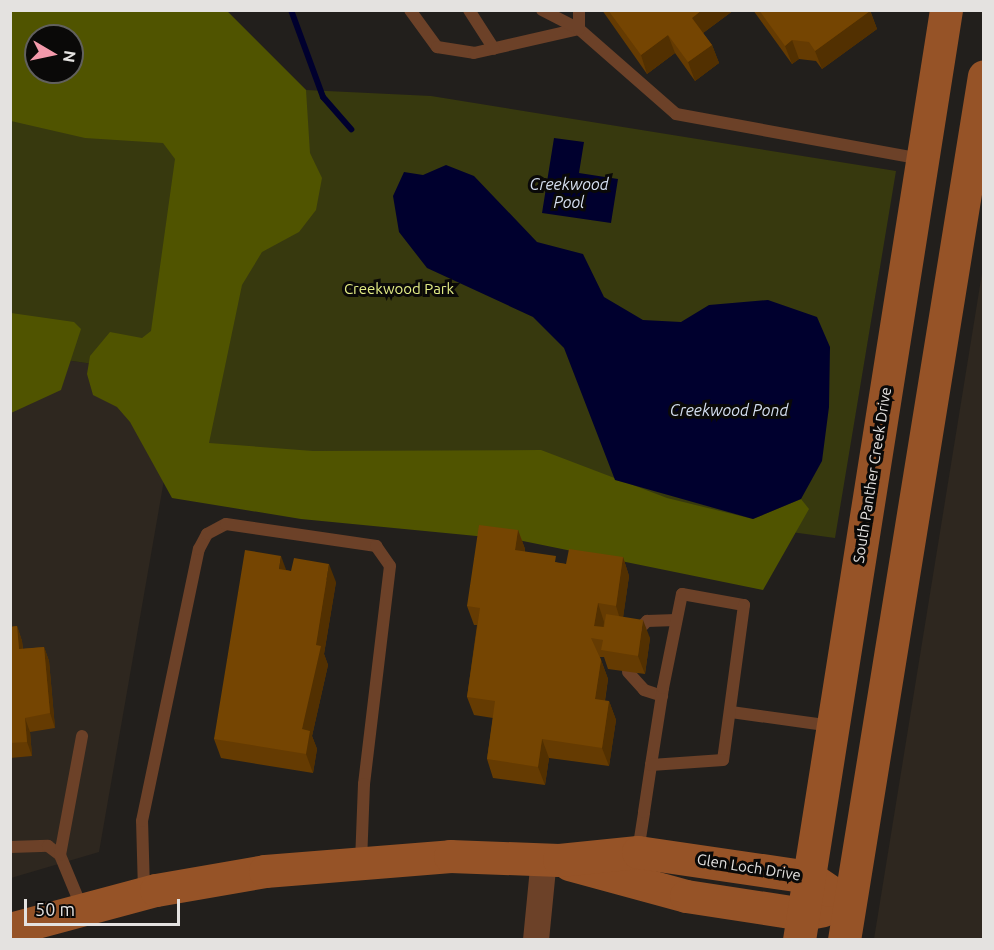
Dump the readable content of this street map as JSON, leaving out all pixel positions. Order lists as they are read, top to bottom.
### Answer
{
  "streets": {
    "street": ["South Panther Creek Drive", "Glen Loch Drive"]
  },
  "crossings": [
    ["South Panther Creek Drive", "Glen Loch Drive"]
  ],
  "water": ["Creekwood Pool", "Creekwood Pond"],
  "parks": ["Creekwood Park"],
  "scale_bar": "50 m",
  "north": "right"
}
